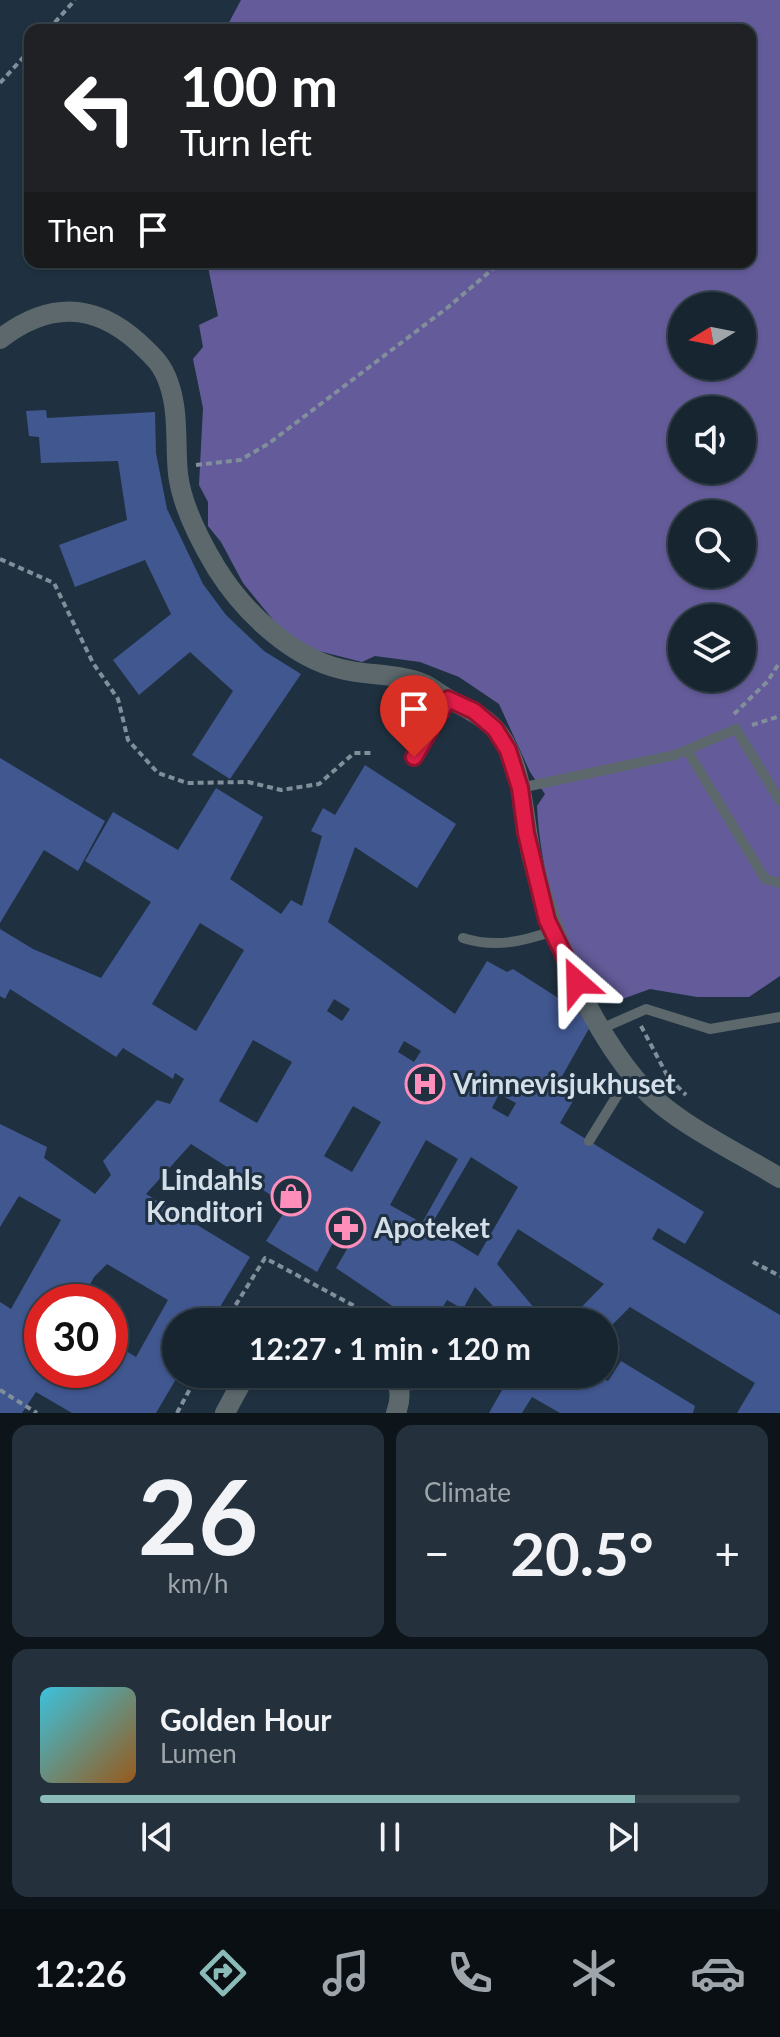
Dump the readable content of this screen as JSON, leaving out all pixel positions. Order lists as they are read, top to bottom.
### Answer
{
  "places": {
    "hospital": ["Vrinnevisjukhuset"],
    "shop": ["Lindahls Konditori"],
    "pharmacy": ["Apoteket"]
  },
  "north": "left",
  "page": {
    "turn": ["100 m", "Turn left"],
    "then": "Then",
    "limit": "30",
    "trip": "12:27 · 1 min · 120 m",
    "tile": [
      ["26", "km/h"],
      "Climate"
    ],
    "heat": ["−", "20.5°", "+"],
    "song": ["Golden Hour", "Lumen"],
    "tabs": "12:26"
  }
}
